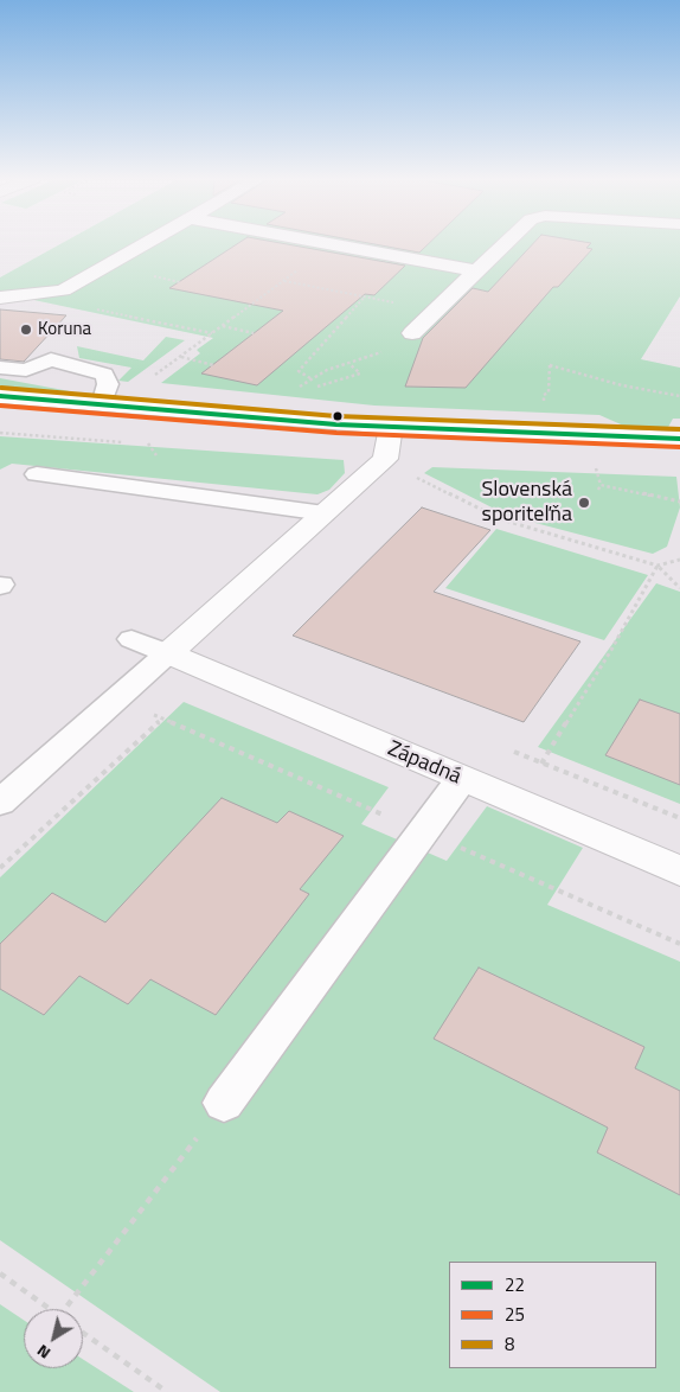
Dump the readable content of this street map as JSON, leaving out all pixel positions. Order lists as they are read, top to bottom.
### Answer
{
  "streets": {
    "street": ["Západná"]
  },
  "places": ["Koruna", "Slovenská sporiteľňa"],
  "lines": ["transit line 8", "transit line 22", "transit line 25"],
  "legend": ["22", "25", "8"],
  "north": "bottom left"
}
